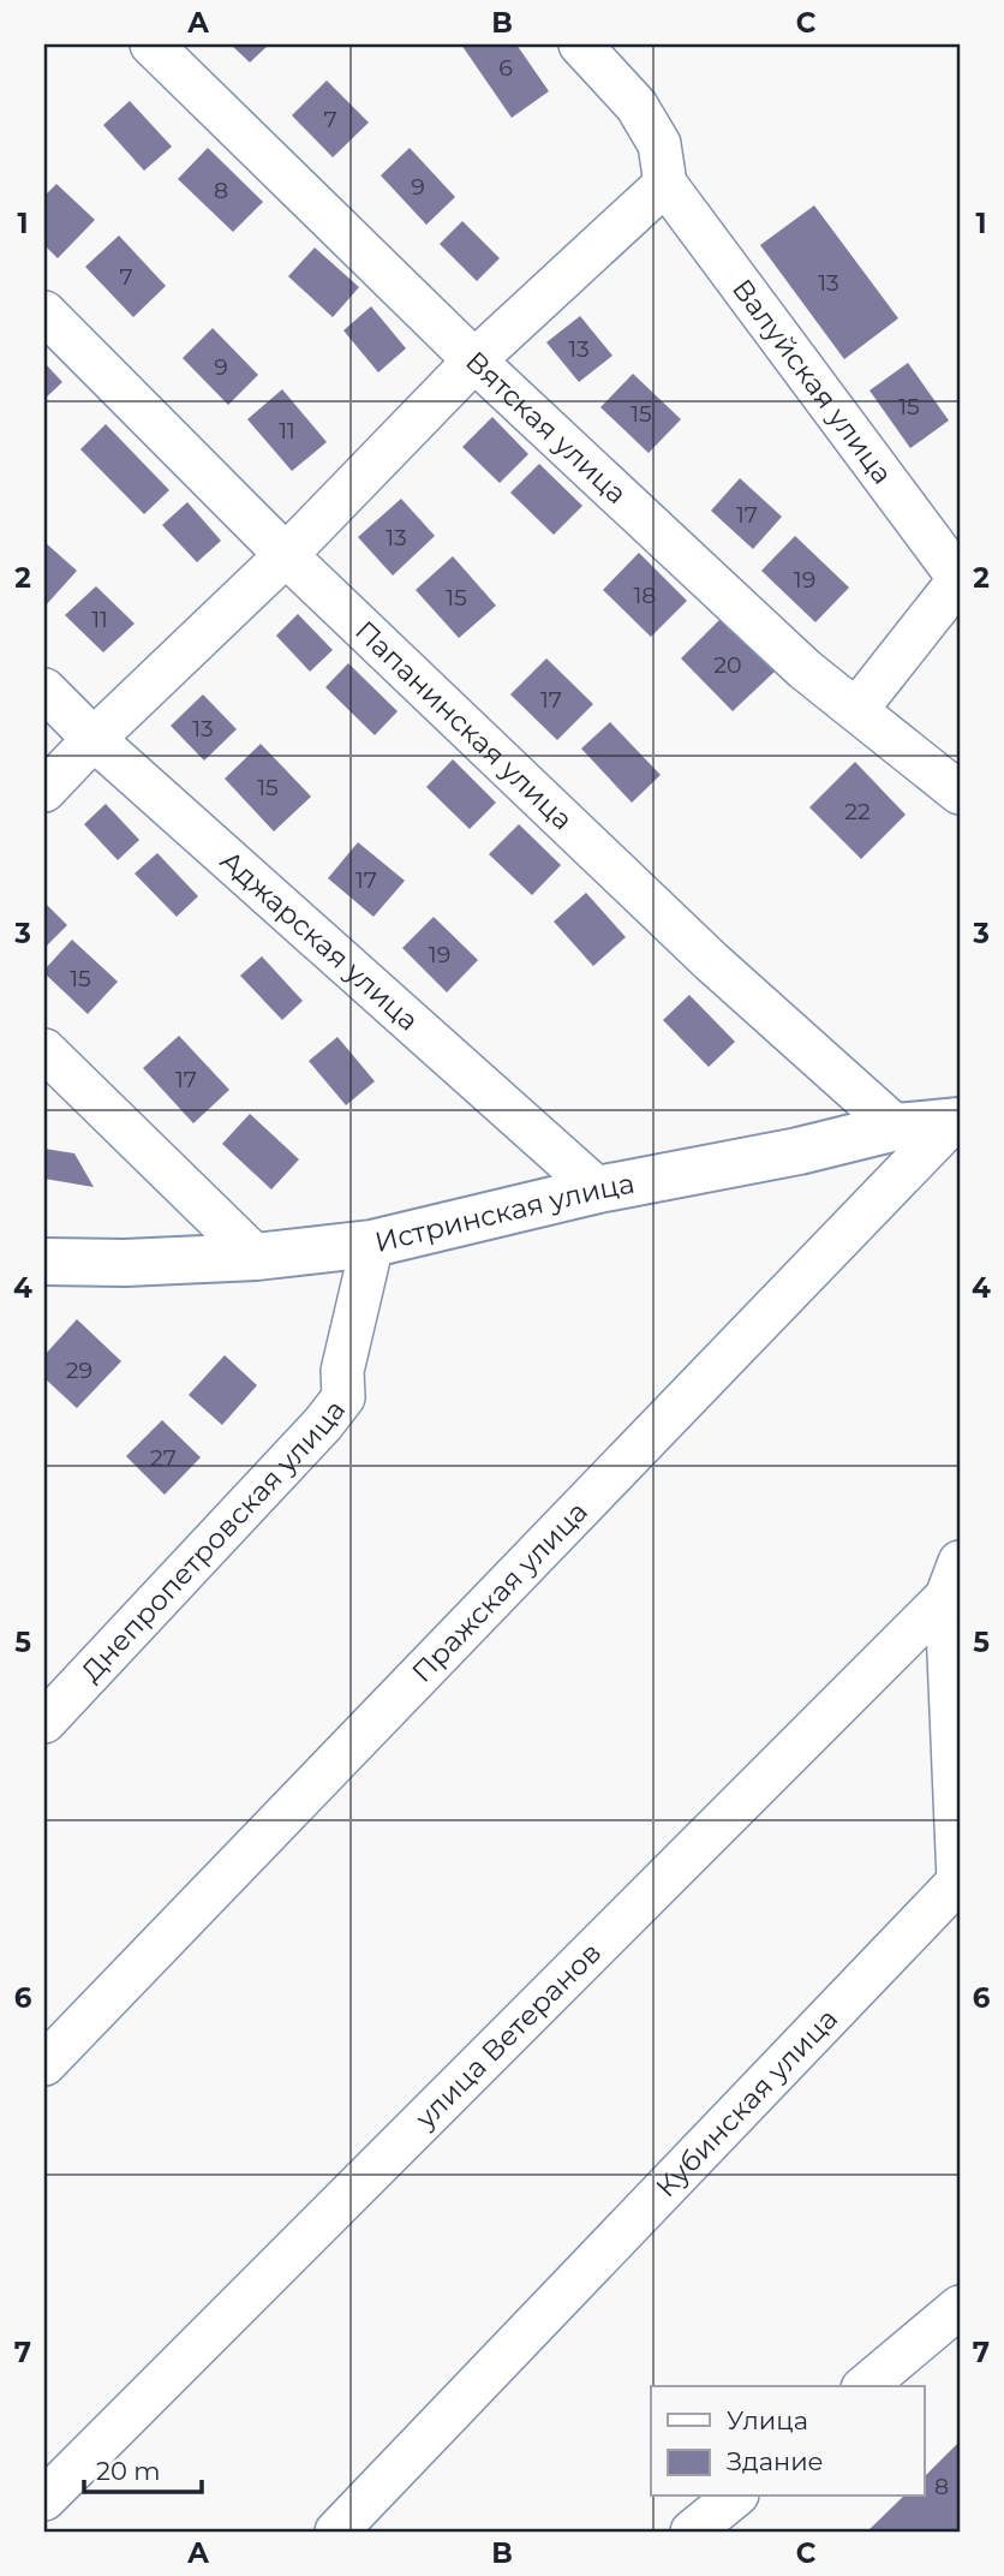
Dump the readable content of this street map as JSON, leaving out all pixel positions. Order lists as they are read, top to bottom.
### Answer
{
  "streets": {
    "street": [
      "Валуйская улица",
      "Вятская улица",
      "Папанинская улица",
      "Аджарская улица",
      "Истринская улица",
      "Днепропетровская улица",
      "Пражская улица",
      "улица Ветеранов",
      "Кубинская улица"
    ]
  },
  "crossings": [
    ["Валуйская улица", "Вятская улица"],
    ["Папанинская улица", "Истринская улица"],
    ["Аджарская улица", "Истринская улица"],
    ["Истринская улица", "Днепропетровская улица"],
    ["Истринская улица", "Пражская улица"],
    ["улица Ветеранов", "Кубинская улица"]
  ],
  "house_numbers": [
    "6",
    "7",
    "9",
    "8",
    "7",
    "13",
    "13",
    "9",
    "15",
    "15",
    "11",
    "17",
    "13",
    "19",
    "18",
    "15",
    "11",
    "20",
    "17",
    "13",
    "15",
    "22",
    "17",
    "19",
    "15",
    "17",
    "29",
    "27",
    "8"
  ],
  "legend": ["Улица", "Здание"],
  "scale_bar": "20 m",
  "grid": {
    "columns": ["A", "B", "C"],
    "rows": [
      "1",
      "2",
      "3",
      "4",
      "5",
      "6",
      "7"
    ]
  }
}
